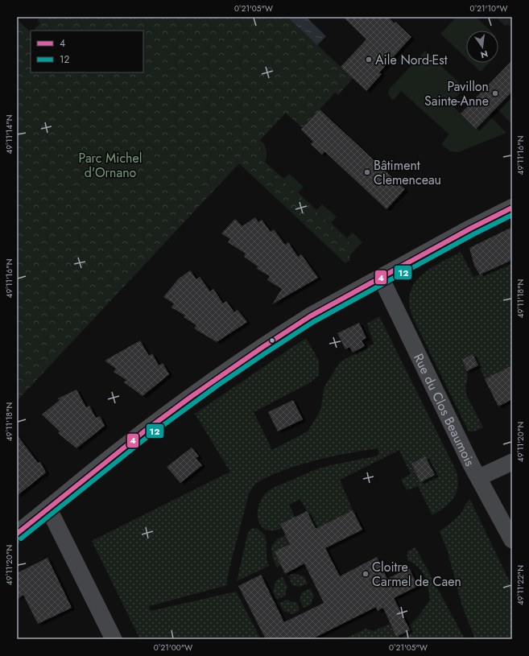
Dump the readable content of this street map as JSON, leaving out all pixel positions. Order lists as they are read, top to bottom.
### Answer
{
  "streets": {
    "street": ["Rue du Clos Beaumois"]
  },
  "parks": ["Parc Michel d'Ornano"],
  "places": [
    "Aile Nord-Est",
    "Pavillon Sainte-Anne",
    "Bâtiment Clemenceau",
    "Cloitre Carmel de Caen"
  ],
  "lines": ["transit line 4", "transit line 12"],
  "legend": ["4", "12"],
  "north": "bottom",
  "coordinates": [
    "0°21'05\"W",
    "0°21'10\"W",
    "49°11'14\"N",
    "49°11'16\"N",
    "49°11'18\"N",
    "49°11'20\"N",
    "49°11'22\"N",
    "0°21'00\"W"
  ]
}
